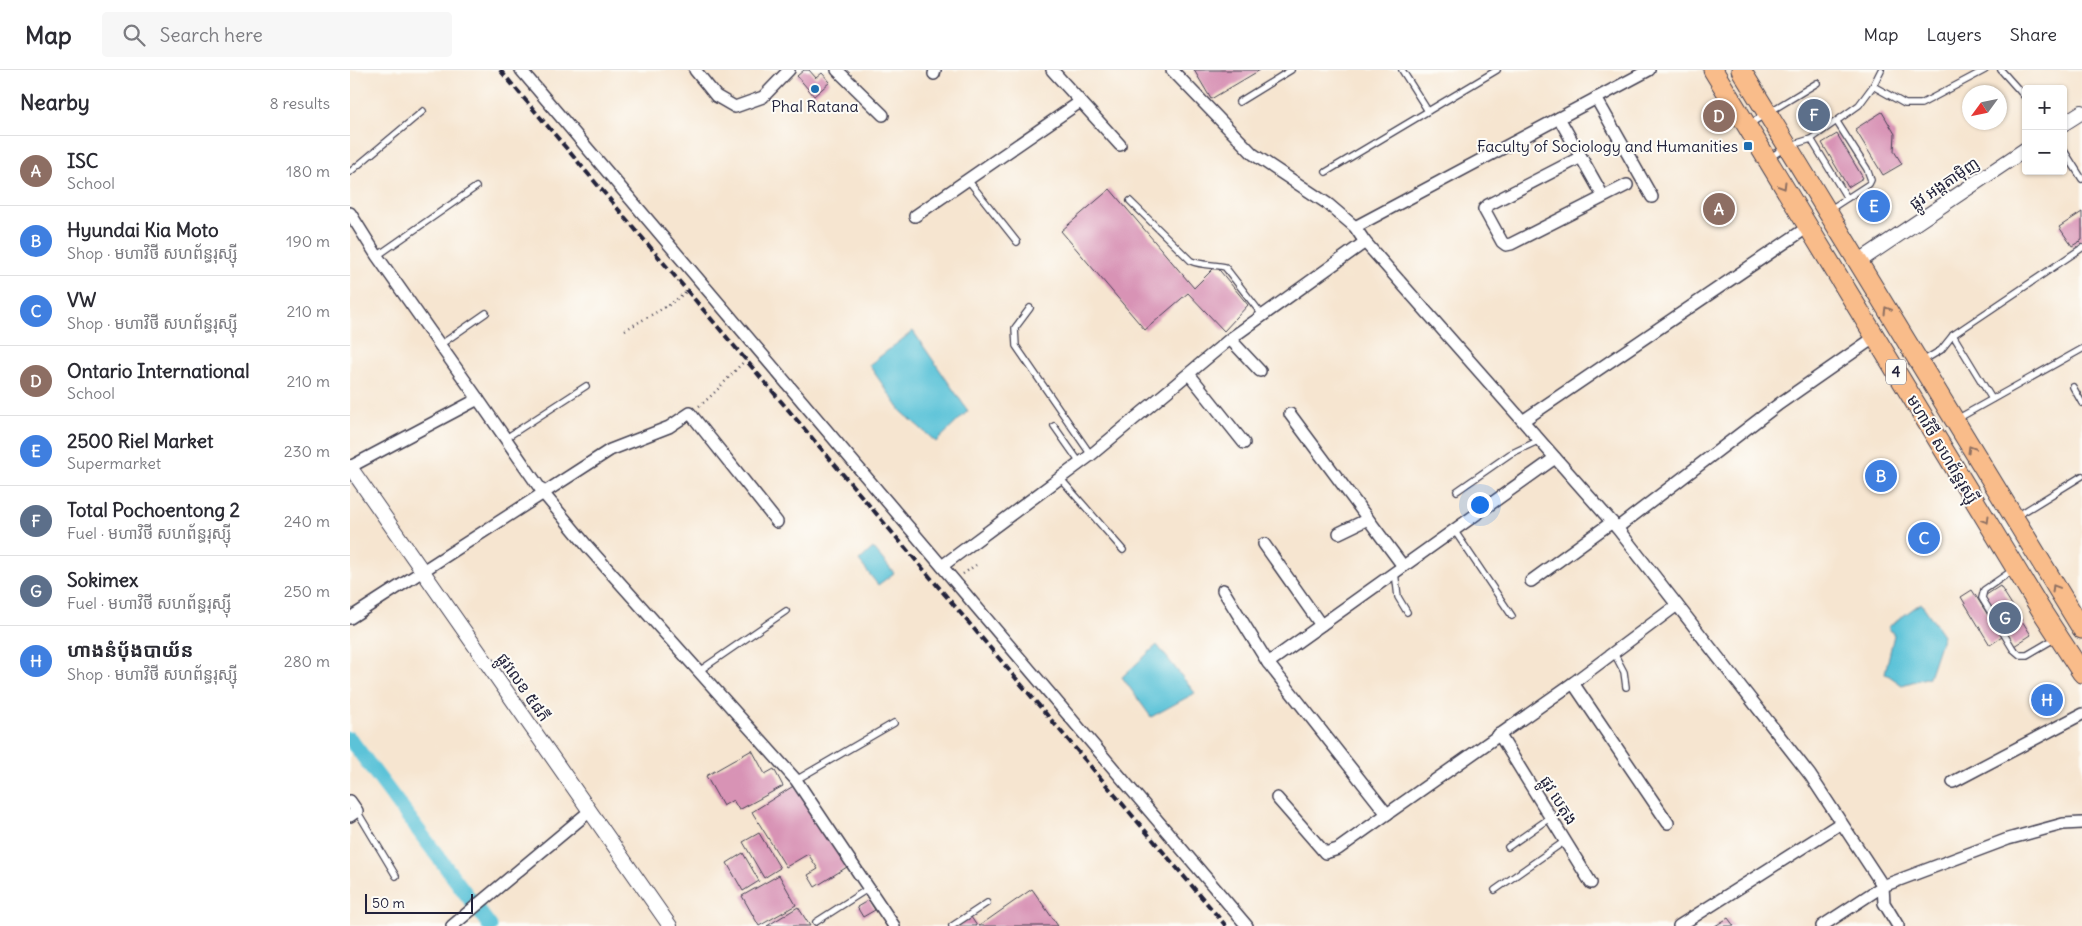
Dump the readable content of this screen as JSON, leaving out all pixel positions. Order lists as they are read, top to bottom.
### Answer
{
  "streets": {
    "highway": ["4", "មហាវិថី សហព័ន្ធរុស្ស៊ី"],
    "street": ["ផ្លូវ អង្តតាម៉ិញ", "ផ្លូវលេខ ៥៨ភី", "ផ្លូវ បេតុង"]
  },
  "crossings": [
    ["ផ្លូវ អង្តតាម៉ិញ", "មហាវិថី សហព័ន្ធរុស្ស៊ី"]
  ],
  "places": {
    "other": ["Phal Ratana"],
    "transit": ["Faculty of Sociology and Humanities"]
  },
  "scale_bar": "50 m",
  "north": "bottom left",
  "page": {
    "header": "Map",
    "search": "Search here",
    "nav": ["Map", "Layers", "Share"],
    "heading": ["Nearby", "8 results"],
    "map_buttons": ["+", "−"],
    "pins": [
      "F",
      "D",
      "E",
      "A",
      "B",
      "C",
      "G",
      "H"
    ],
    "list": [
      {
        "mark": "A",
        "name": "ISC",
        "note": "School",
        "value": "180 m"
      },
      {
        "mark": "B",
        "name": "Hyundai Kia Moto",
        "note": "Shop · មហាវិថី សហព័ន្ធរុស្ស៊ី",
        "value": "190 m"
      },
      {
        "mark": "C",
        "name": "VW",
        "note": "Shop · មហាវិថី សហព័ន្ធរុស្ស៊ី",
        "value": "210 m"
      },
      {
        "mark": "D",
        "name": "Ontario International",
        "note": "School",
        "value": "210 m"
      },
      {
        "mark": "E",
        "name": "2500 Riel Market",
        "note": "Supermarket",
        "value": "230 m"
      },
      {
        "mark": "F",
        "name": "Total Pochoentong 2",
        "note": "Fuel · មហាវិថី សហព័ន្ធរុស្ស៊ី",
        "value": "240 m"
      },
      {
        "mark": "G",
        "name": "Sokimex",
        "note": "Fuel · មហាវិថី សហព័ន្ធរុស្ស៊ី",
        "value": "250 m"
      },
      {
        "mark": "H",
        "name": "ហាងនំបុ័ងបាយ័ន",
        "note": "Shop · មហាវិថី សហព័ន្ធរុស្ស៊ី",
        "value": "280 m"
      }
    ],
    "scale": "50 m"
  }
}
